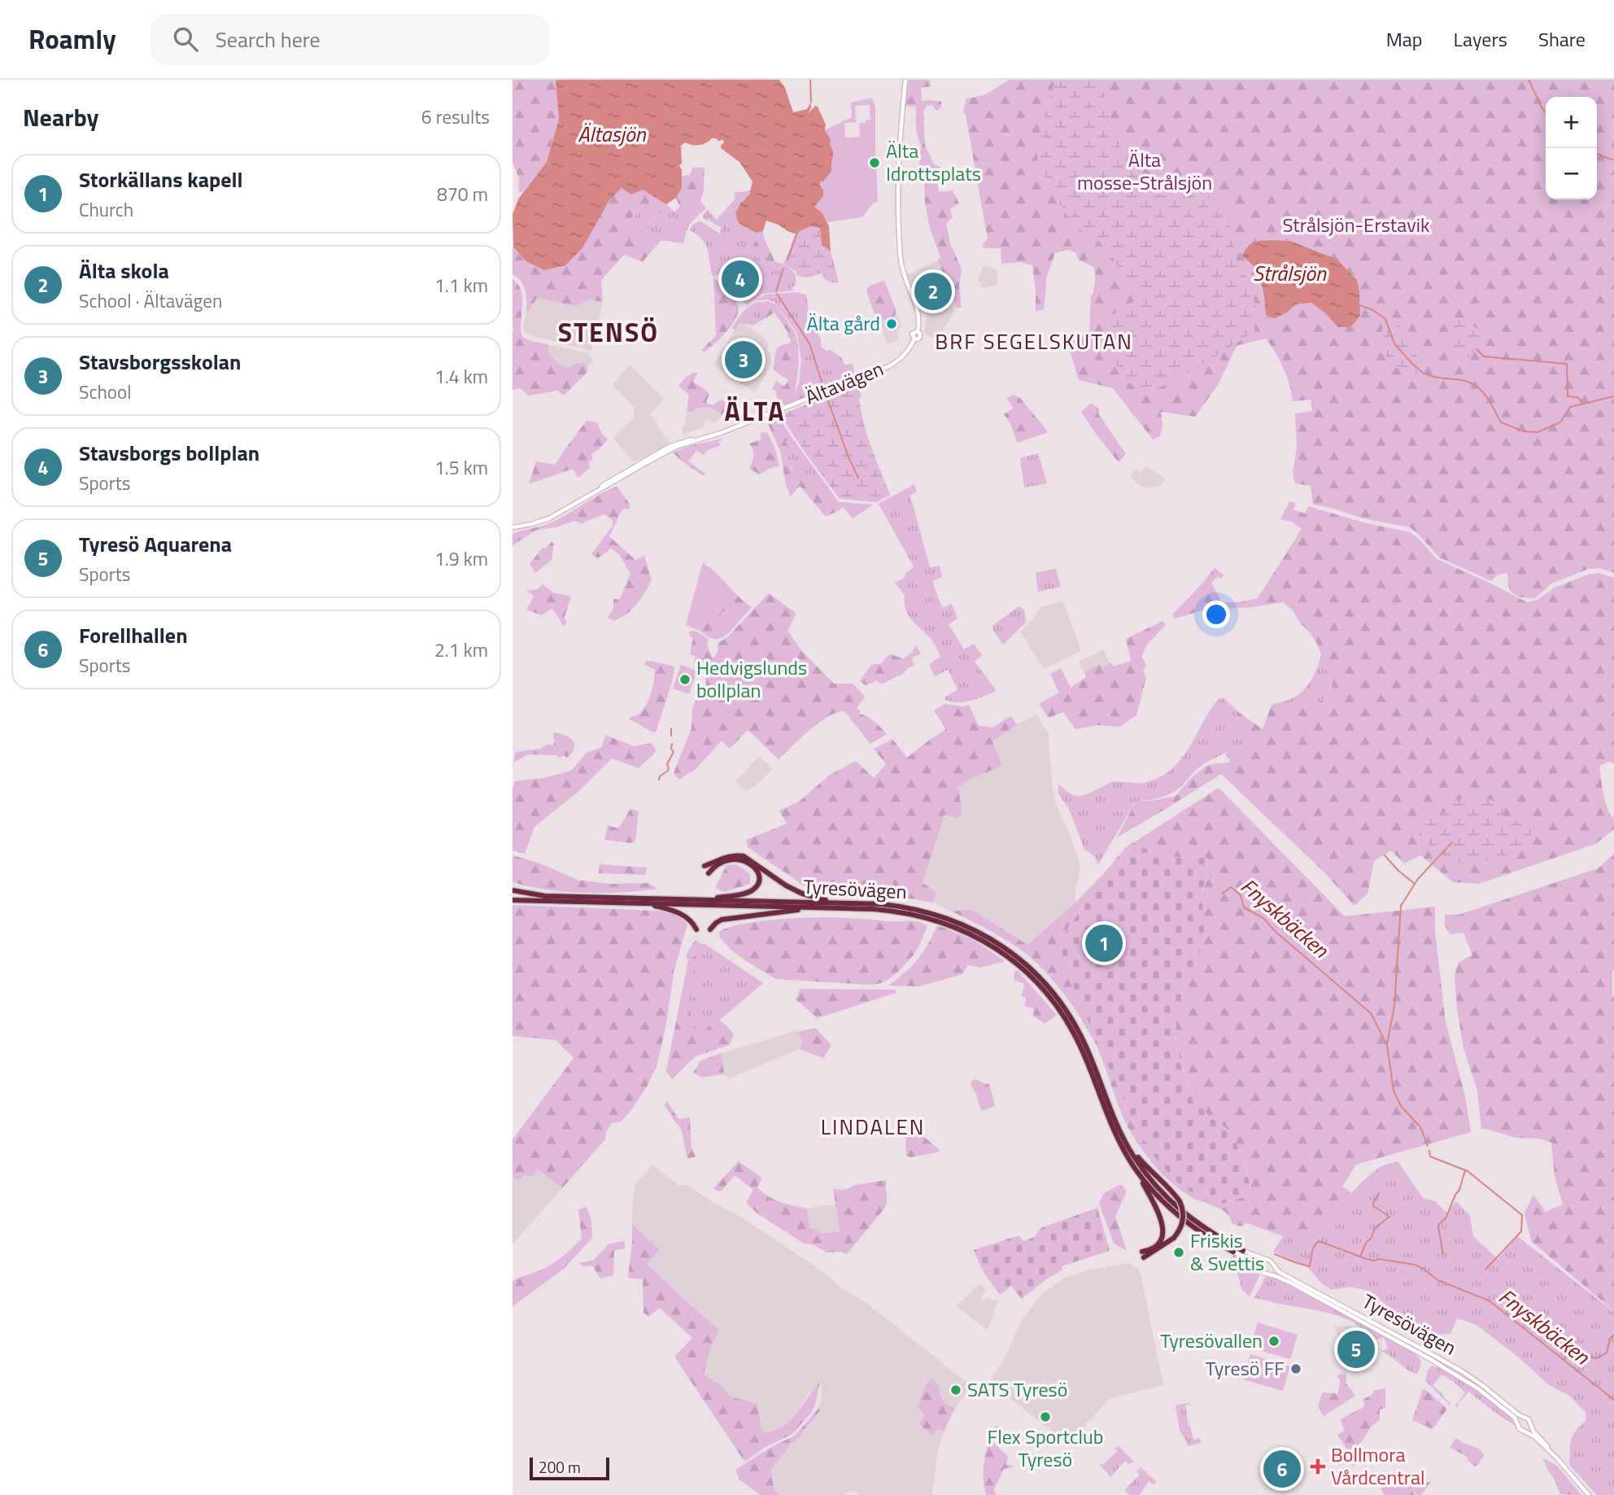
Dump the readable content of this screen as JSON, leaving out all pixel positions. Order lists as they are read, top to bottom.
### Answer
{
  "streets": {
    "highway": ["Tyresövägen"],
    "main road": ["Ältavägen"]
  },
  "districts": [
    "STENSÖ",
    "BRF SEGELSKUTAN",
    "ÄLTA",
    "LINDALEN"
  ],
  "water": ["Ältasjön", "Strålsjön", "Fnyskbäcken"],
  "parks": ["Älta mosse-Strålsjön", "Strålsjön-Erstavik"],
  "places": {
    "other": [
      "Älta Idrottsplats",
      "Älta gård",
      "Hedvigslunds bollplan",
      "Friskis & Svettis",
      "Tyresövallen",
      "Tyresö FF",
      "SATS Tyresö",
      "Flex Sportclub Tyresö"
    ],
    "health": ["Bollmora Vårdcentral"]
  },
  "scale_bar": "200 m",
  "page": {
    "header": "Roamly",
    "search": "Search here",
    "nav": ["Map", "Layers", "Share"],
    "heading": ["Nearby", "6 results"],
    "map_buttons": ["+", "−"],
    "list": [
      {
        "mark": "1",
        "name": "Storkällans kapell",
        "note": "Church",
        "value": "870 m"
      },
      {
        "mark": "2",
        "name": "Älta skola",
        "note": "School · Ältavägen",
        "value": "1.1 km"
      },
      {
        "mark": "3",
        "name": "Stavsborgsskolan",
        "note": "School",
        "value": "1.4 km"
      },
      {
        "mark": "4",
        "name": "Stavsborgs bollplan",
        "note": "Sports",
        "value": "1.5 km"
      },
      {
        "mark": "5",
        "name": "Tyresö Aquarena",
        "note": "Sports",
        "value": "1.9 km"
      },
      {
        "mark": "6",
        "name": "Forellhallen",
        "note": "Sports",
        "value": "2.1 km"
      }
    ],
    "pins": [
      "4",
      "2",
      "3",
      "1",
      "5",
      "6"
    ],
    "scale": "200 m"
  }
}
